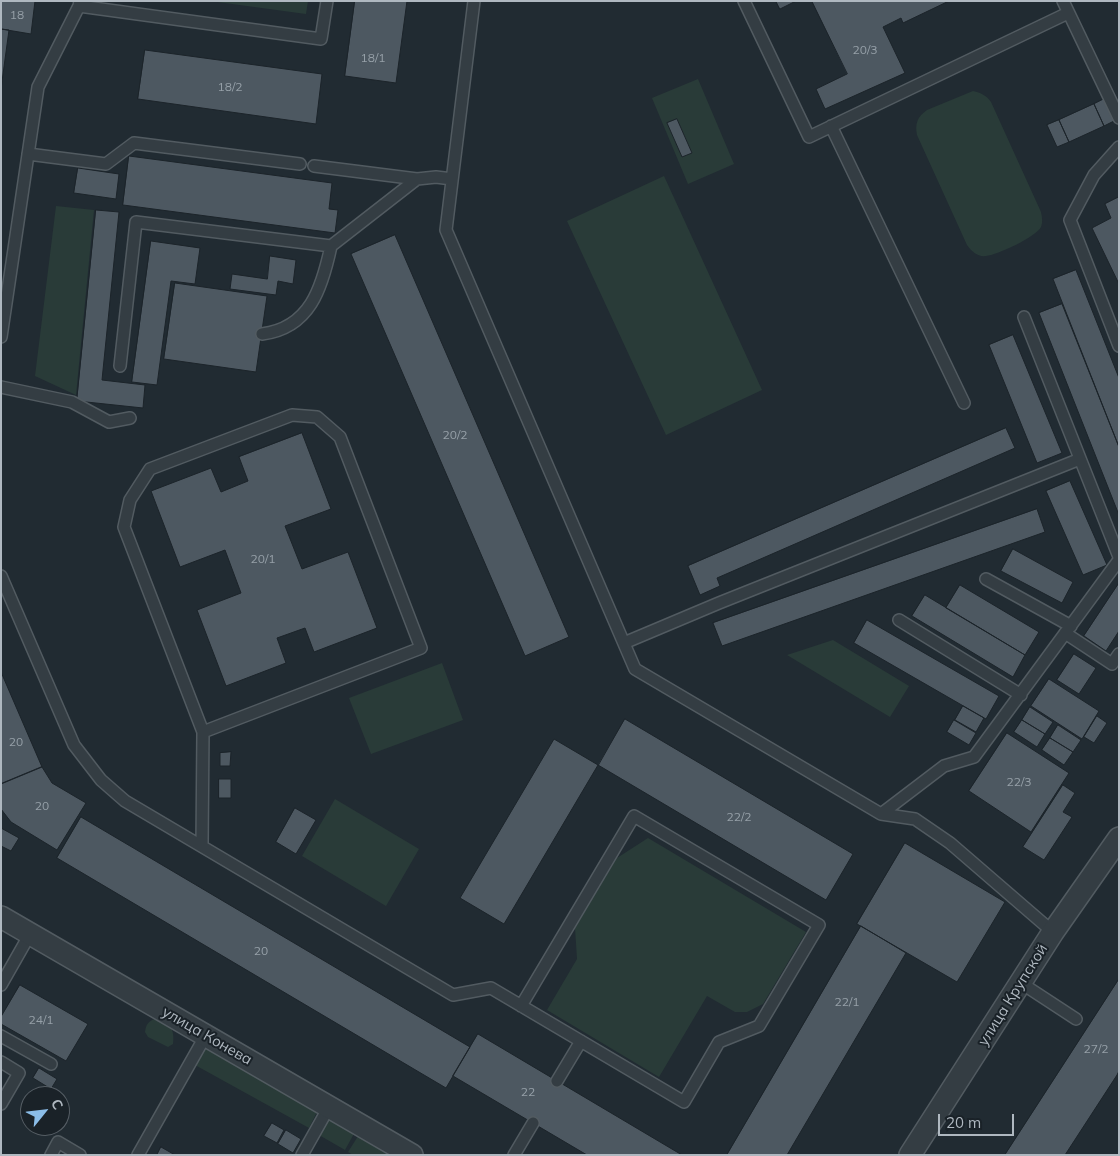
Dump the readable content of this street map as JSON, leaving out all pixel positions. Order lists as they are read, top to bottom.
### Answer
{
  "streets": {
    "street": ["улица Крупской", "улица Конева"]
  },
  "house_numbers": [
    "18",
    "20/3",
    "18/1",
    "18/2",
    "20/2",
    "20/1",
    "20",
    "22/3",
    "20",
    "22/2",
    "20",
    "22/1",
    "24/1",
    "27/2",
    "22"
  ],
  "scale_bar": "20 m",
  "north": "top right"
}
